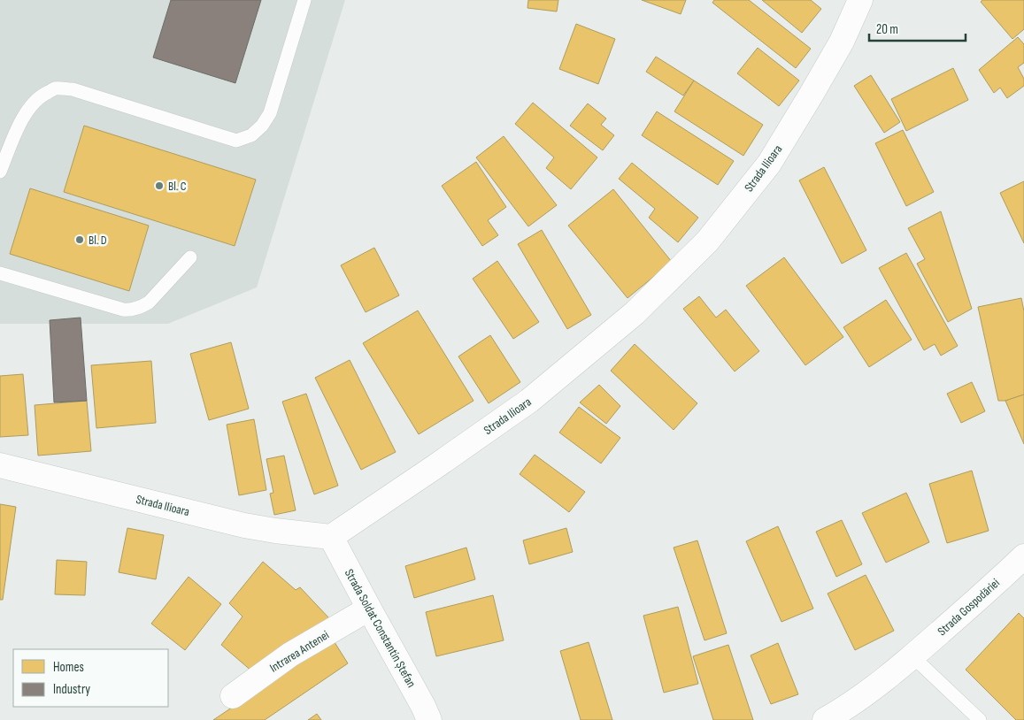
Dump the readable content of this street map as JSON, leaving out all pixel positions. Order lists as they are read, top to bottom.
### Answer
{
  "streets": {
    "street": [
      "Strada Ilioara",
      "Strada Gospodăriei",
      "Strada Soldat Constantin Ștefan",
      "Intrarea Antenei"
    ]
  },
  "crossings": [
    ["Strada Ilioara", "Strada Soldat Constantin Ștefan"],
    ["Strada Soldat Constantin Ștefan", "Intrarea Antenei"]
  ],
  "places": ["Bl. C", "Bl. D"],
  "legend": ["Homes", "Industry"],
  "scale_bar": "20 m"
}
